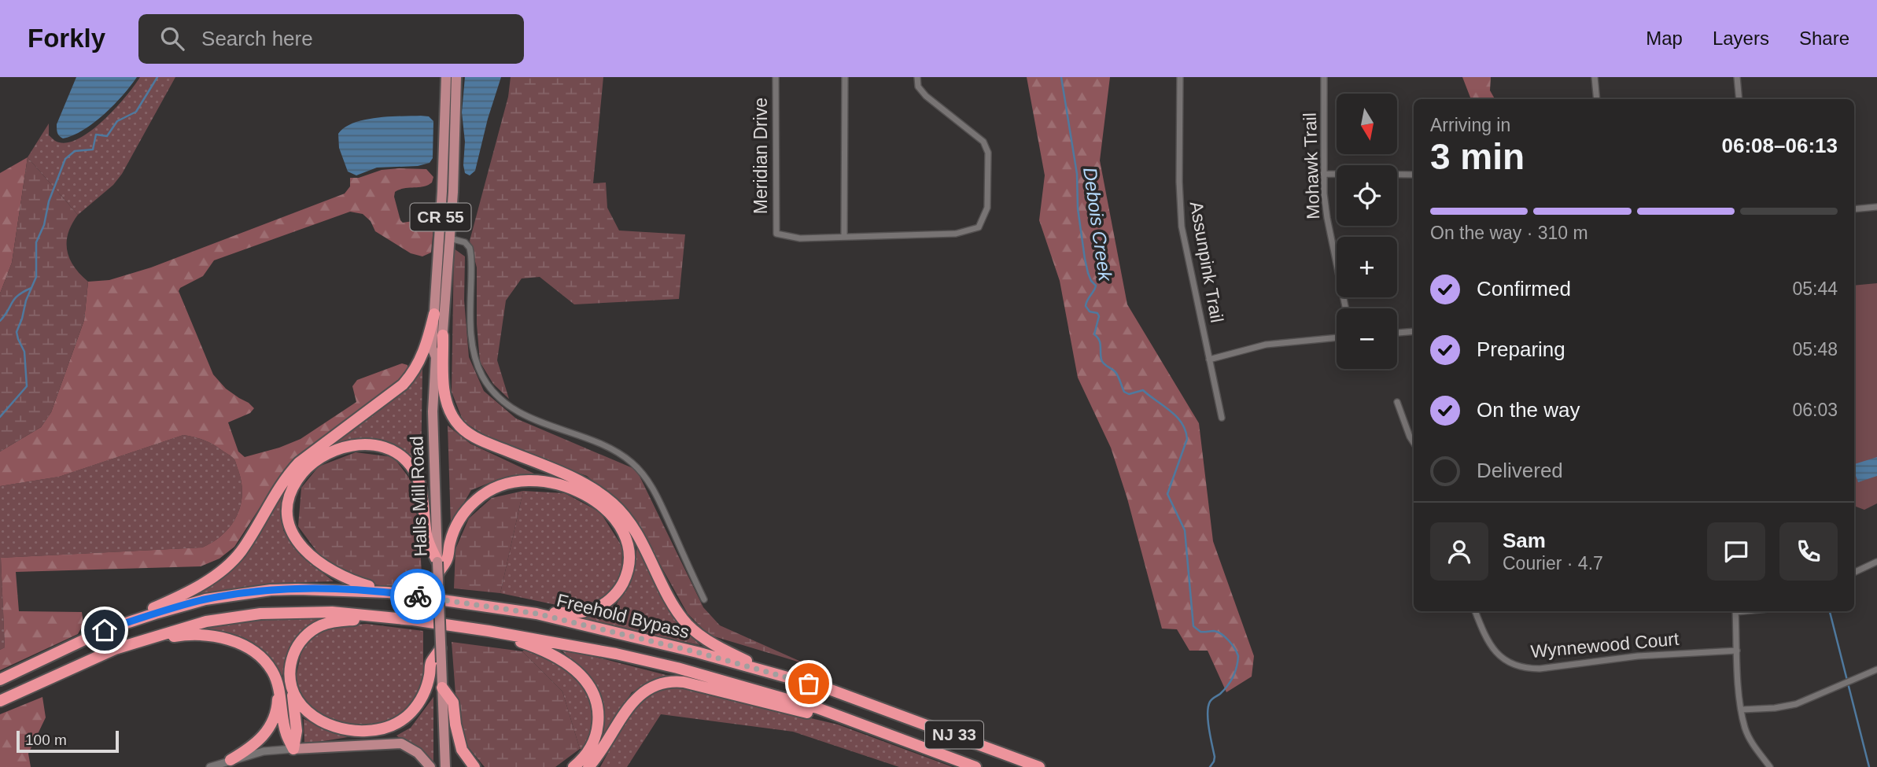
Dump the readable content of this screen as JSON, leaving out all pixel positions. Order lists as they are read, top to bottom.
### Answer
{
  "streets": {
    "highway": ["Freehold Bypass", "NJ 33"],
    "main road": ["CR 55", "Halls Mill Road"],
    "street": [
      "Meridian Drive",
      "Mohawk Trail",
      "Assunpink Trail",
      "Wynnewood Court"
    ]
  },
  "water": ["Debois Creek"],
  "scale_bar": "100 m",
  "north": "bottom",
  "page": {
    "header": "Forkly",
    "search": "Search here",
    "nav": ["Map", "Layers", "Share"],
    "map_buttons": ["+", "−"],
    "heading": ["3 min", "Arriving in", "06:08–06:13"],
    "panel": ["Sam", "Courier · 4.7"],
    "bar": "On the way · 310 m",
    "list": [
      ["Confirmed", "05:44"],
      ["Preparing", "05:48"],
      ["On the way", "06:03"],
      "Delivered"
    ],
    "scale": "100 m"
  }
}
